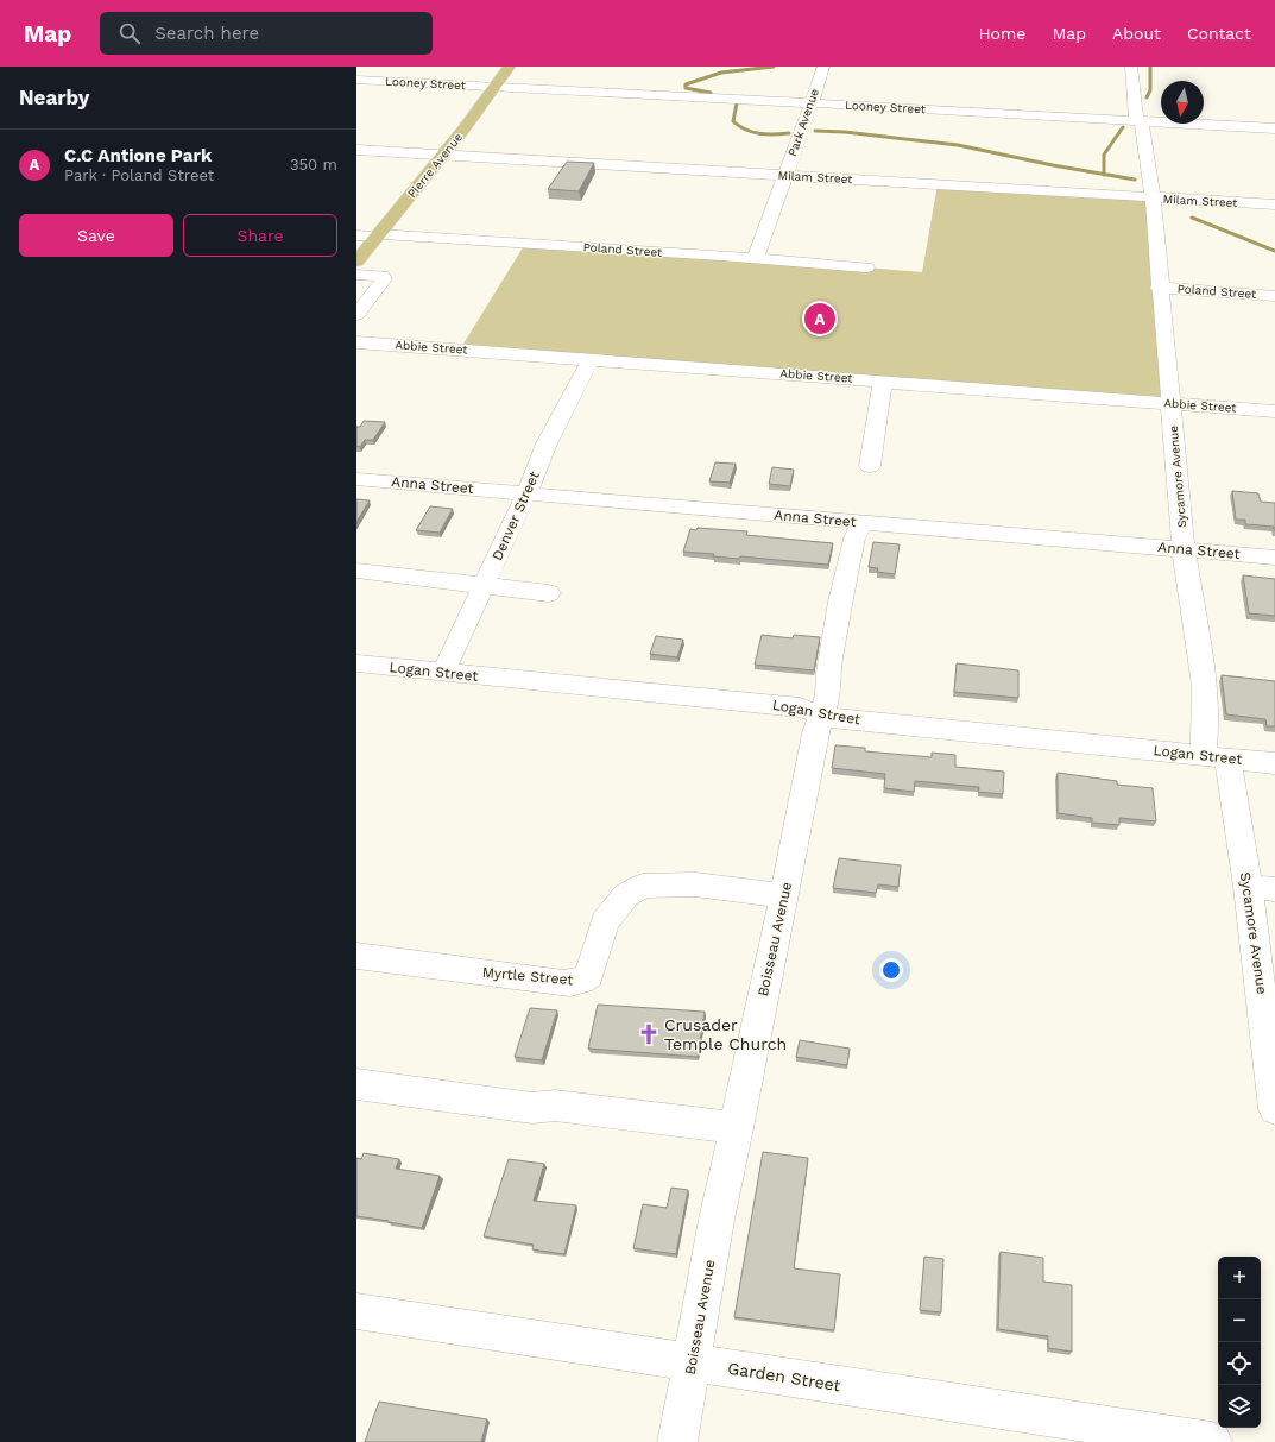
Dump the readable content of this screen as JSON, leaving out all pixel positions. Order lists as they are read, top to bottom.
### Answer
{
  "streets": {
    "main road": ["Pierre Avenue"],
    "street": [
      "Looney Street",
      "Park Avenue",
      "Milam Street",
      "Poland Street",
      "Abbie Street",
      "Sycamore Avenue",
      "Anna Street",
      "Denver Street",
      "Logan Street",
      "Boisseau Avenue",
      "Myrtle Street",
      "Garden Street"
    ]
  },
  "crossings": [
    ["Looney Street", "Park Avenue"],
    ["Looney Street", "Pierre Avenue"],
    ["Looney Street", "Sycamore Avenue"],
    ["Park Avenue", "Milam Street"],
    ["Park Avenue", "Poland Street"],
    ["Pierre Avenue", "Milam Street"],
    ["Pierre Avenue", "Poland Street"],
    ["Milam Street", "Sycamore Avenue"],
    ["Poland Street", "Sycamore Avenue"],
    ["Abbie Street", "Sycamore Avenue"],
    ["Abbie Street", "Denver Street"],
    ["Sycamore Avenue", "Anna Street"],
    ["Sycamore Avenue", "Logan Street"],
    ["Anna Street", "Denver Street"],
    ["Anna Street", "Boisseau Avenue"],
    ["Denver Street", "Logan Street"],
    ["Logan Street", "Boisseau Avenue"],
    ["Boisseau Avenue", "Myrtle Street"],
    ["Boisseau Avenue", "Garden Street"]
  ],
  "places": {
    "church": ["Crusader Temple Church"]
  },
  "north": "bottom",
  "page": {
    "header": "Map",
    "search": "Search here",
    "nav": [
      "Home",
      "Map",
      "About",
      "Contact"
    ],
    "heading": "Nearby",
    "list": [
      {
        "mark": "A",
        "name": "C.C Antione Park",
        "note": "Park · Poland Street",
        "value": "350 m"
      }
    ],
    "buttons": ["Save", "Share"],
    "pins": "A",
    "map_buttons": ["+", "−"]
  }
}
